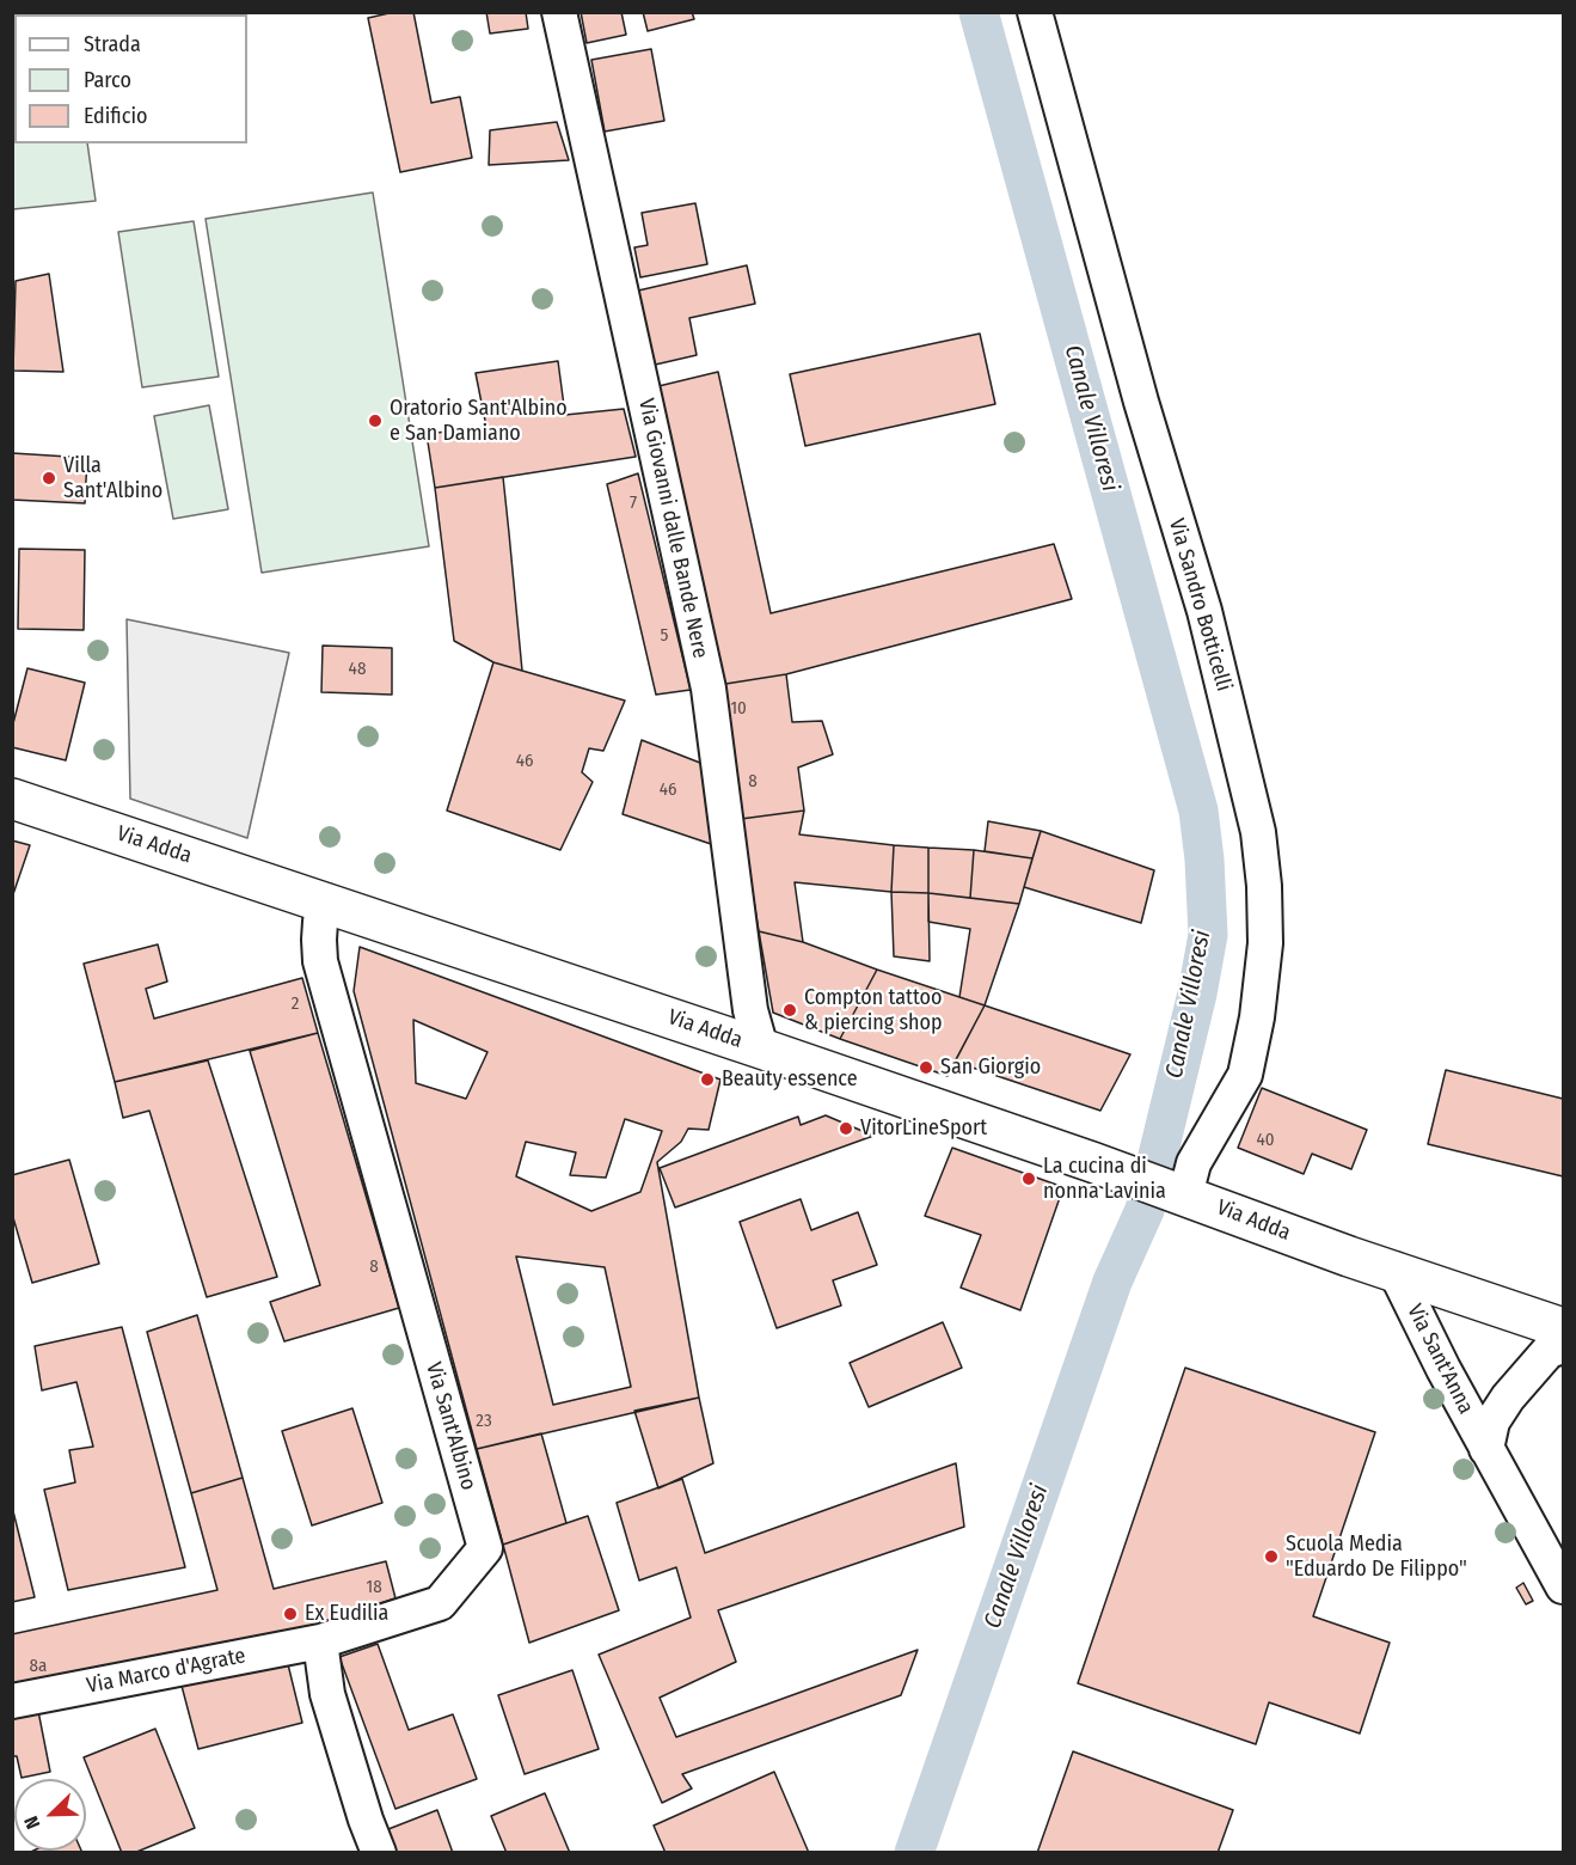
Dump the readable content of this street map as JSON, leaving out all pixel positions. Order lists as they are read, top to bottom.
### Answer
{
  "streets": {
    "main road": ["Via Adda"],
    "street": [
      "Via Giovanni dalle Bande Nere",
      "Via Sandro Botticelli",
      "Via Sant'Anna",
      "Via Sant'Albino",
      "Via Marco d'Agrate"
    ]
  },
  "crossings": [
    ["Via Giovanni dalle Bande Nere", "Via Adda"],
    ["Via Sandro Botticelli", "Via Adda"],
    ["Via Adda", "Via Sant'Anna"],
    ["Via Adda", "Via Sant'Albino"],
    ["Via Sant'Albino", "Via Marco d'Agrate"]
  ],
  "water": ["Canale Villoresi"],
  "places": [
    "Oratorio Sant'Albino e San Damiano",
    "Villa Sant'Albino",
    "Compton tattoo & piercing shop",
    "San Giorgio",
    "Beauty essence",
    "VitorLineSport",
    "La cucina di nonna Lavinia",
    "Scuola Media \"Eduardo De Filippo\"",
    "Ex Eudilia"
  ],
  "house_numbers": [
    "7",
    "5",
    "48",
    "10",
    "46",
    "8",
    "46",
    "2",
    "40",
    "8",
    "23",
    "18",
    "8a"
  ],
  "legend": ["Strada", "Parco", "Edificio"],
  "north": "bottom left"
}
